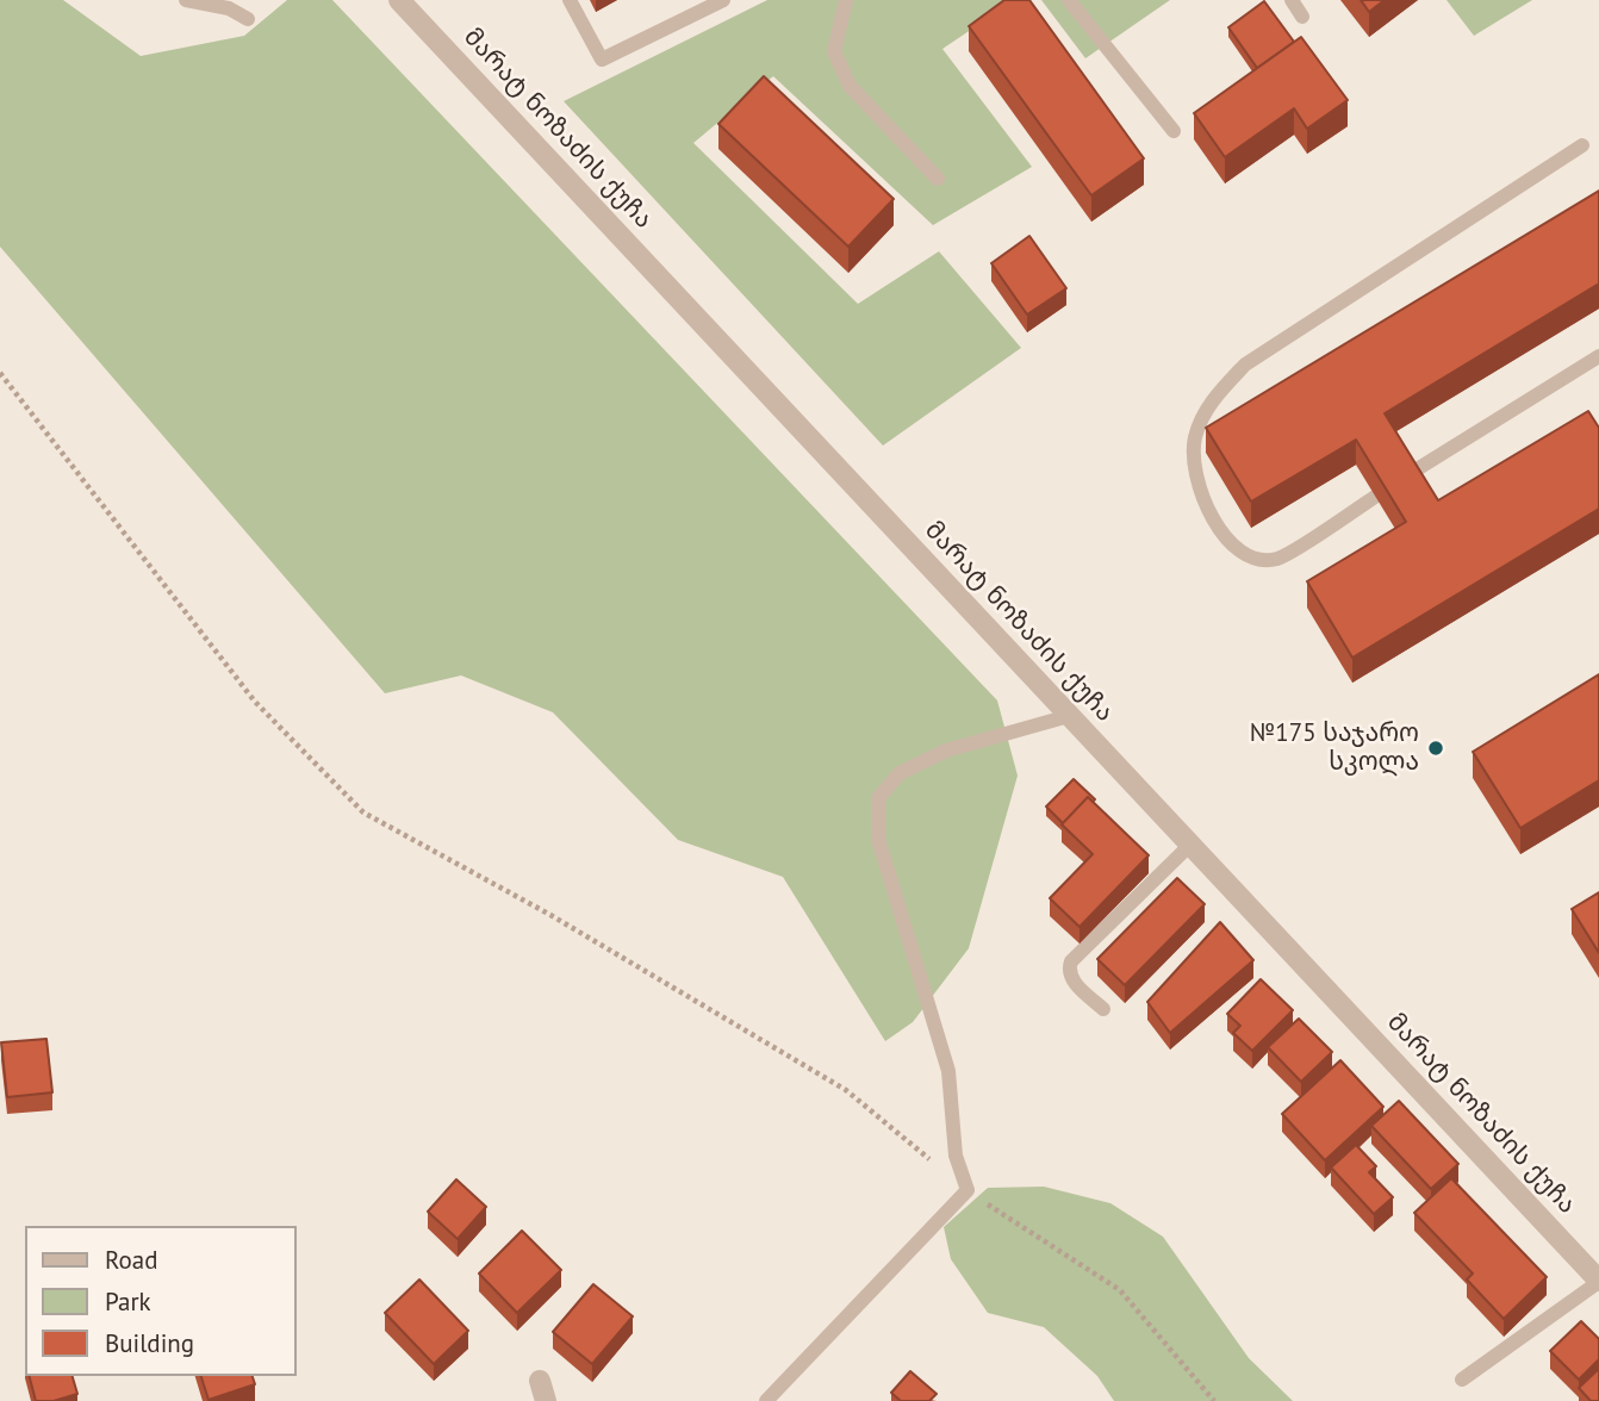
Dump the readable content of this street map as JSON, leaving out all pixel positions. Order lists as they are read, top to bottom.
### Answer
{
  "streets": {
    "street": ["მარატ ნოზაძის ქუჩა"]
  },
  "places": ["№175 საჯარო სკოლა"],
  "legend": ["Road", "Park", "Building"]
}
